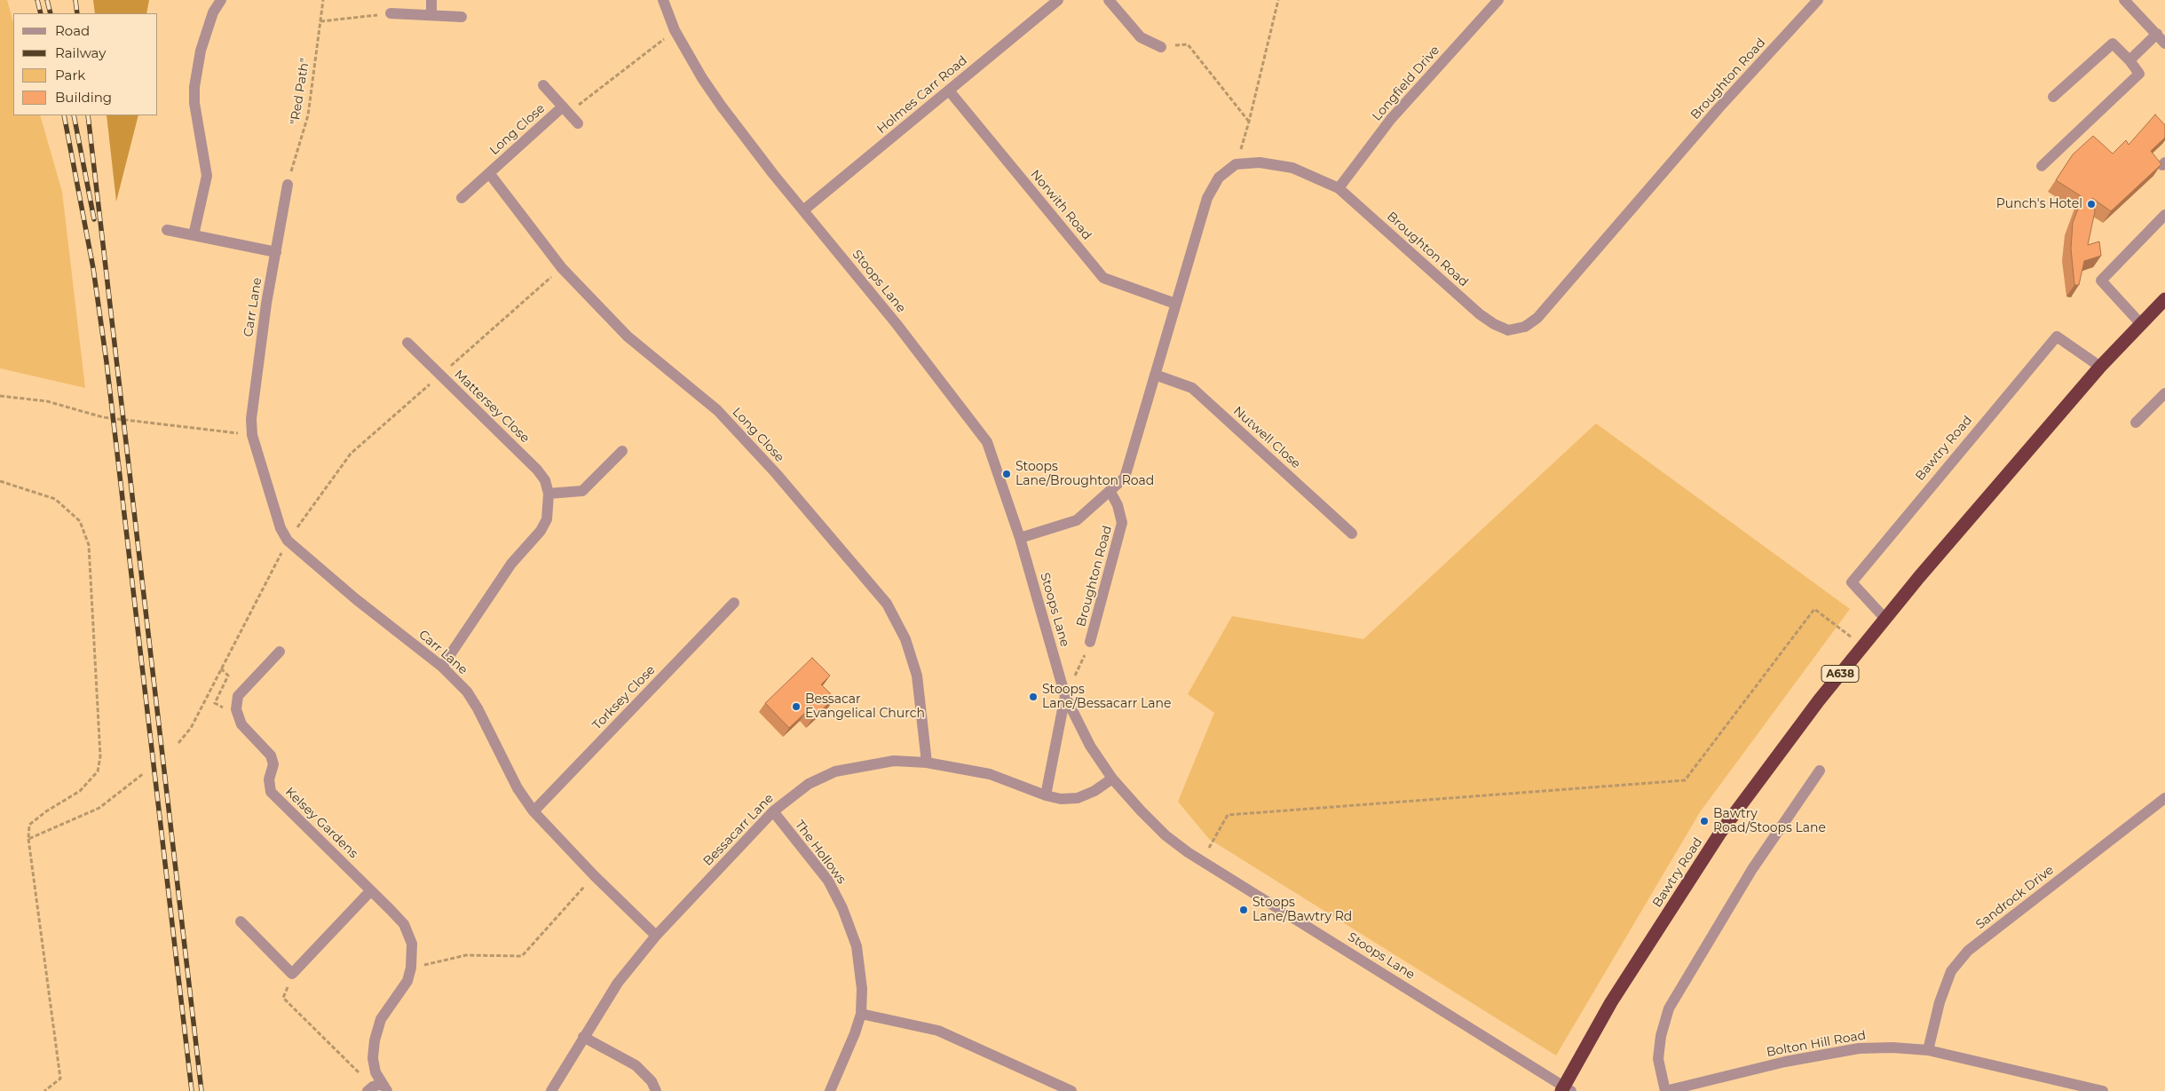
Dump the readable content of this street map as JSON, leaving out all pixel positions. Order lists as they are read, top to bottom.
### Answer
{
  "streets": {
    "highway": ["Bawtry Road", "A638"],
    "street": [
      "Broughton Road",
      "Longfield Drive",
      "Holmes Carr Road",
      "Long Close",
      "Norwith Road",
      "Stoops Lane",
      "Carr Lane",
      "Mattersey Close",
      "Nutwell Close",
      "Torksey Close",
      "Kelsey Gardens",
      "Bessacarr Lane",
      "The Hollows",
      "Sandrock Drive",
      "Bolton Hill Road"
    ],
    "path": ["\"Red Path\""]
  },
  "crossings": [
    ["Broughton Road", "Longfield Drive"],
    ["\"Red Path\"", "Carr Lane"],
    ["Holmes Carr Road", "Norwith Road"],
    ["Holmes Carr Road", "Stoops Lane"],
    ["Long Close", "Bessacarr Lane"],
    ["Stoops Lane", "Bawtry Road"],
    ["Stoops Lane", "Bessacarr Lane"],
    ["Carr Lane", "Mattersey Close"],
    ["Carr Lane", "Torksey Close"],
    ["Carr Lane", "Bessacarr Lane"],
    ["Bessacarr Lane", "The Hollows"],
    ["Sandrock Drive", "Bolton Hill Road"]
  ],
  "places": [
    "Punch's Hotel",
    "Stoops Lane/Broughton Road",
    "Stoops Lane/Bessacarr Lane",
    "Bessacar Evangelical Church",
    "Bawtry Road/Stoops Lane",
    "Stoops Lane/Bawtry Rd"
  ],
  "legend": [
    "Road",
    "Railway",
    "Park",
    "Building"
  ]
}
